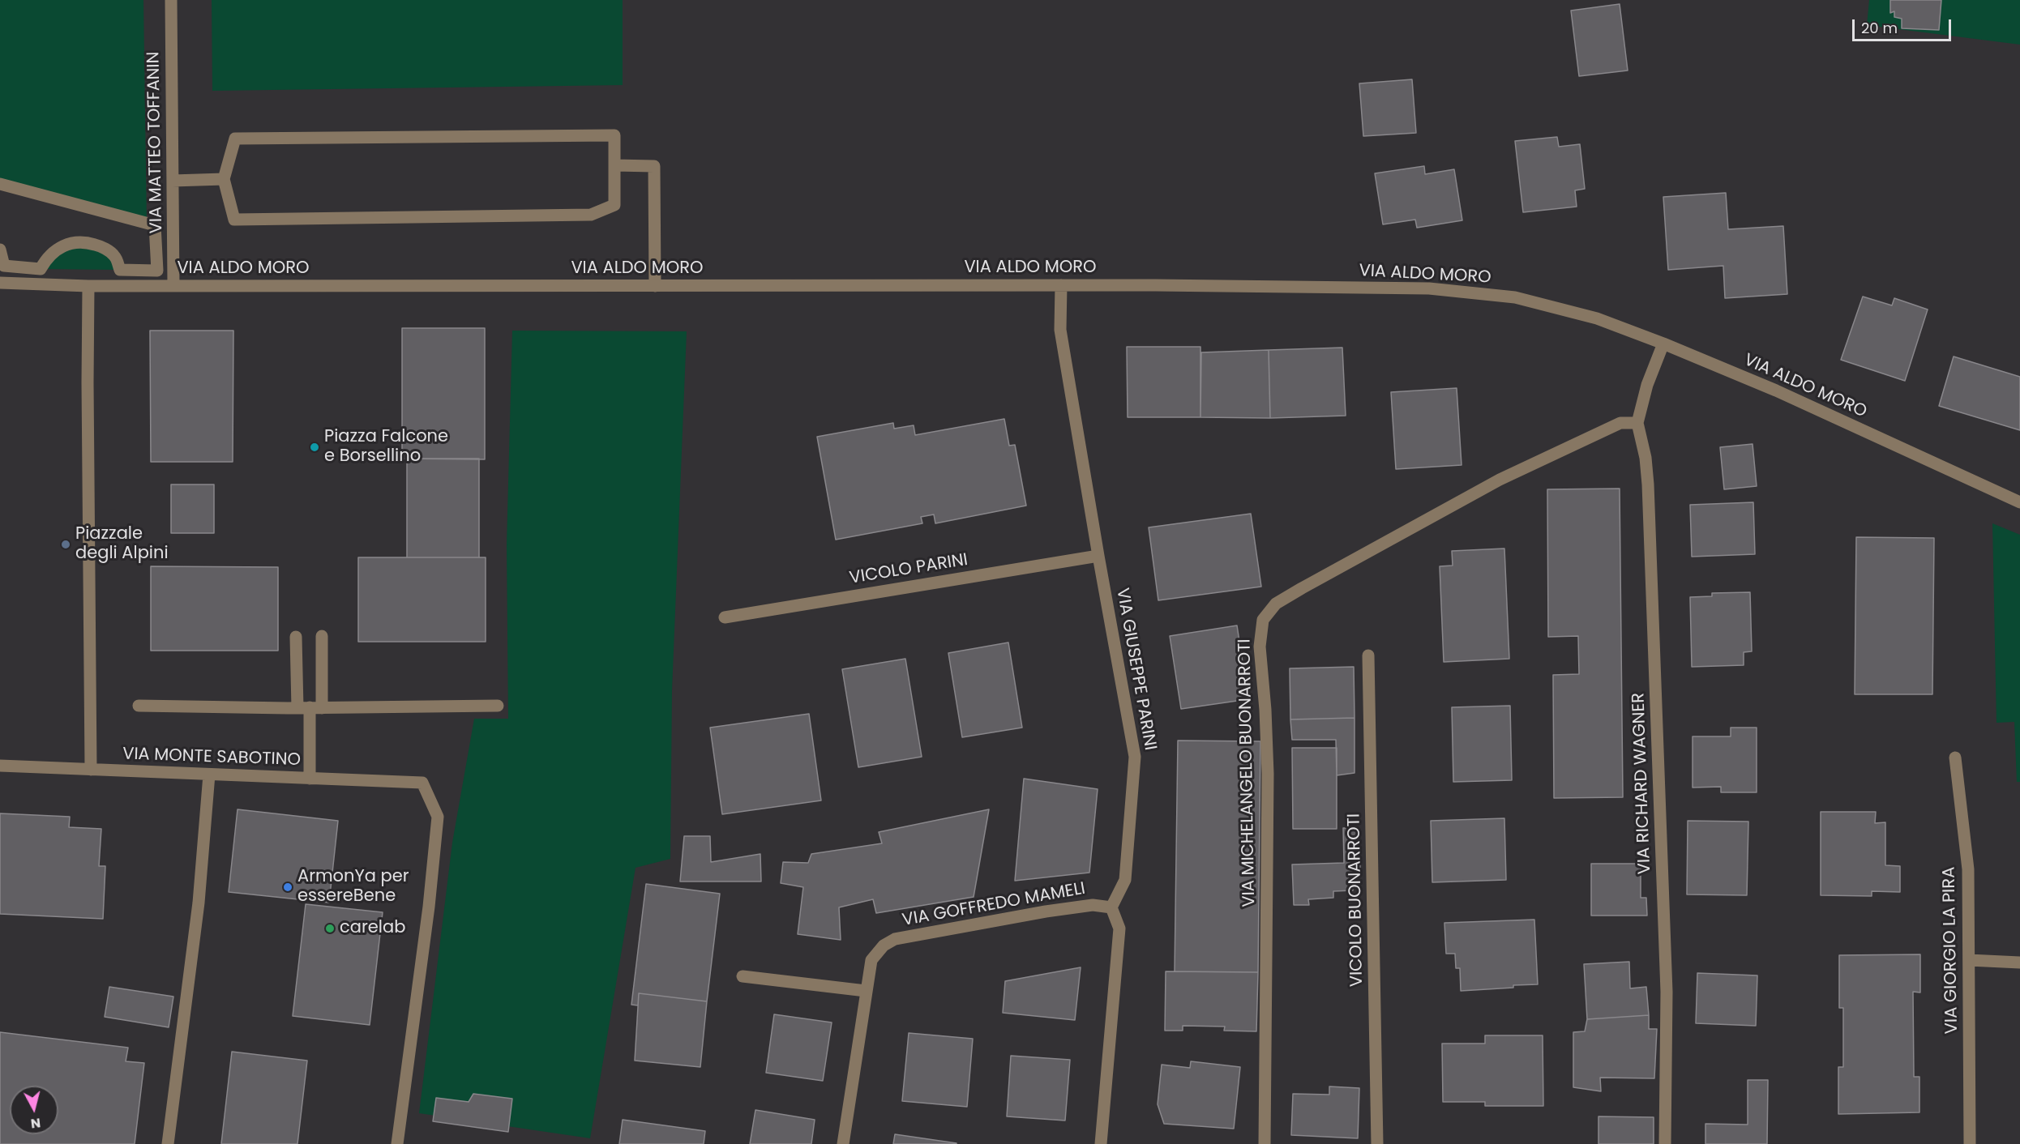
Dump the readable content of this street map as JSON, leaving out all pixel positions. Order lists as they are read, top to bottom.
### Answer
{
  "streets": {
    "street": [
      "VIA MATTEO TOFFANIN",
      "VIA ALDO MORO",
      "VICOLO PARINI",
      "VIA GIUSEPPE PARINI",
      "VIA MONTE SABOTINO",
      "VIA MICHELANGELO BUONARROTI",
      "VIA RICHARD WAGNER",
      "VICOLO BUONARROTI",
      "VIA GOFFREDO MAMELI",
      "VIA GIORGIO LA PIRA"
    ]
  },
  "crossings": [
    ["VIA MATTEO TOFFANIN", "VIA ALDO MORO"],
    ["VIA ALDO MORO", "VIA GIUSEPPE PARINI"],
    ["VICOLO PARINI", "VIA GIUSEPPE PARINI"],
    ["VIA GIUSEPPE PARINI", "VIA GOFFREDO MAMELI"],
    ["VIA MICHELANGELO BUONARROTI", "VIA RICHARD WAGNER"]
  ],
  "places": [
    "Piazza Falcone e Borsellino",
    "Piazzale degli Alpini",
    "ArmonYa per essereBene",
    "carelab"
  ],
  "scale_bar": "20 m",
  "north": "bottom"
}
